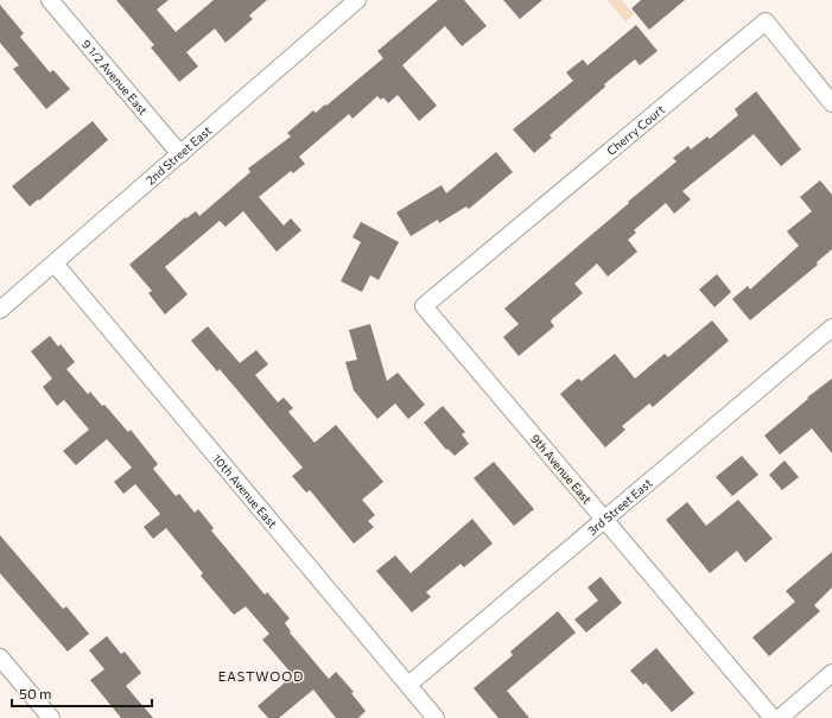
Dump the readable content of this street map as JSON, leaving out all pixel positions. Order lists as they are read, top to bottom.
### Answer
{
  "streets": {
    "street": [
      "9 1/2 Avenue East",
      "Cherry Court",
      "2nd Street East",
      "9th Avenue East",
      "10th Avenue East",
      "3rd Street East"
    ]
  },
  "crossings": [
    ["9 1/2 Avenue East", "2nd Street East"],
    ["Cherry Court", "9th Avenue East"],
    ["2nd Street East", "10th Avenue East"],
    ["9th Avenue East", "3rd Street East"],
    ["10th Avenue East", "3rd Street East"]
  ],
  "districts": ["EASTWOOD"],
  "scale_bar": "50 m"
}
